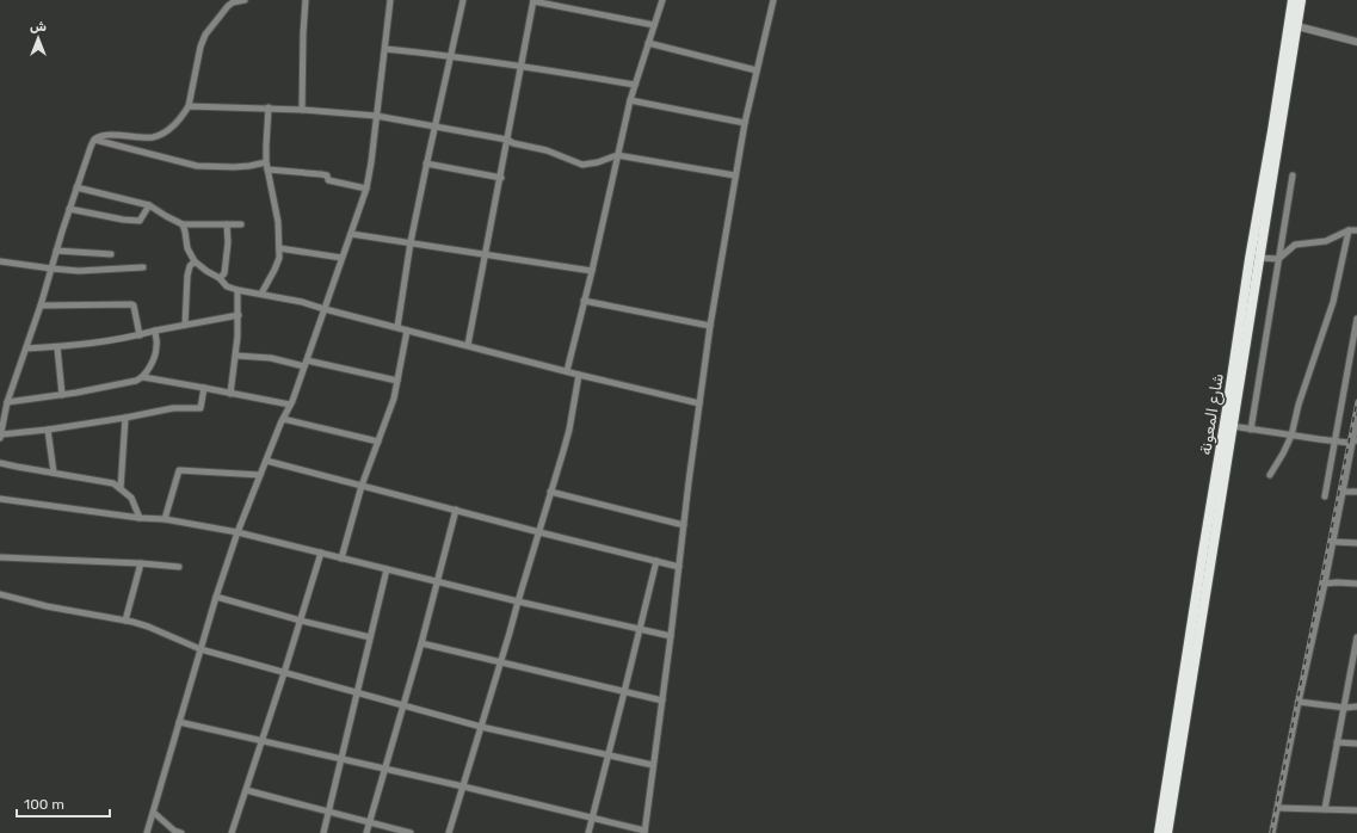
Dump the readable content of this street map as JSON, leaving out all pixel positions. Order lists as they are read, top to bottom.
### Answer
{
  "streets": {
    "highway": ["شارع المعونة"]
  },
  "scale_bar": "100 m",
  "north": "top"
}
